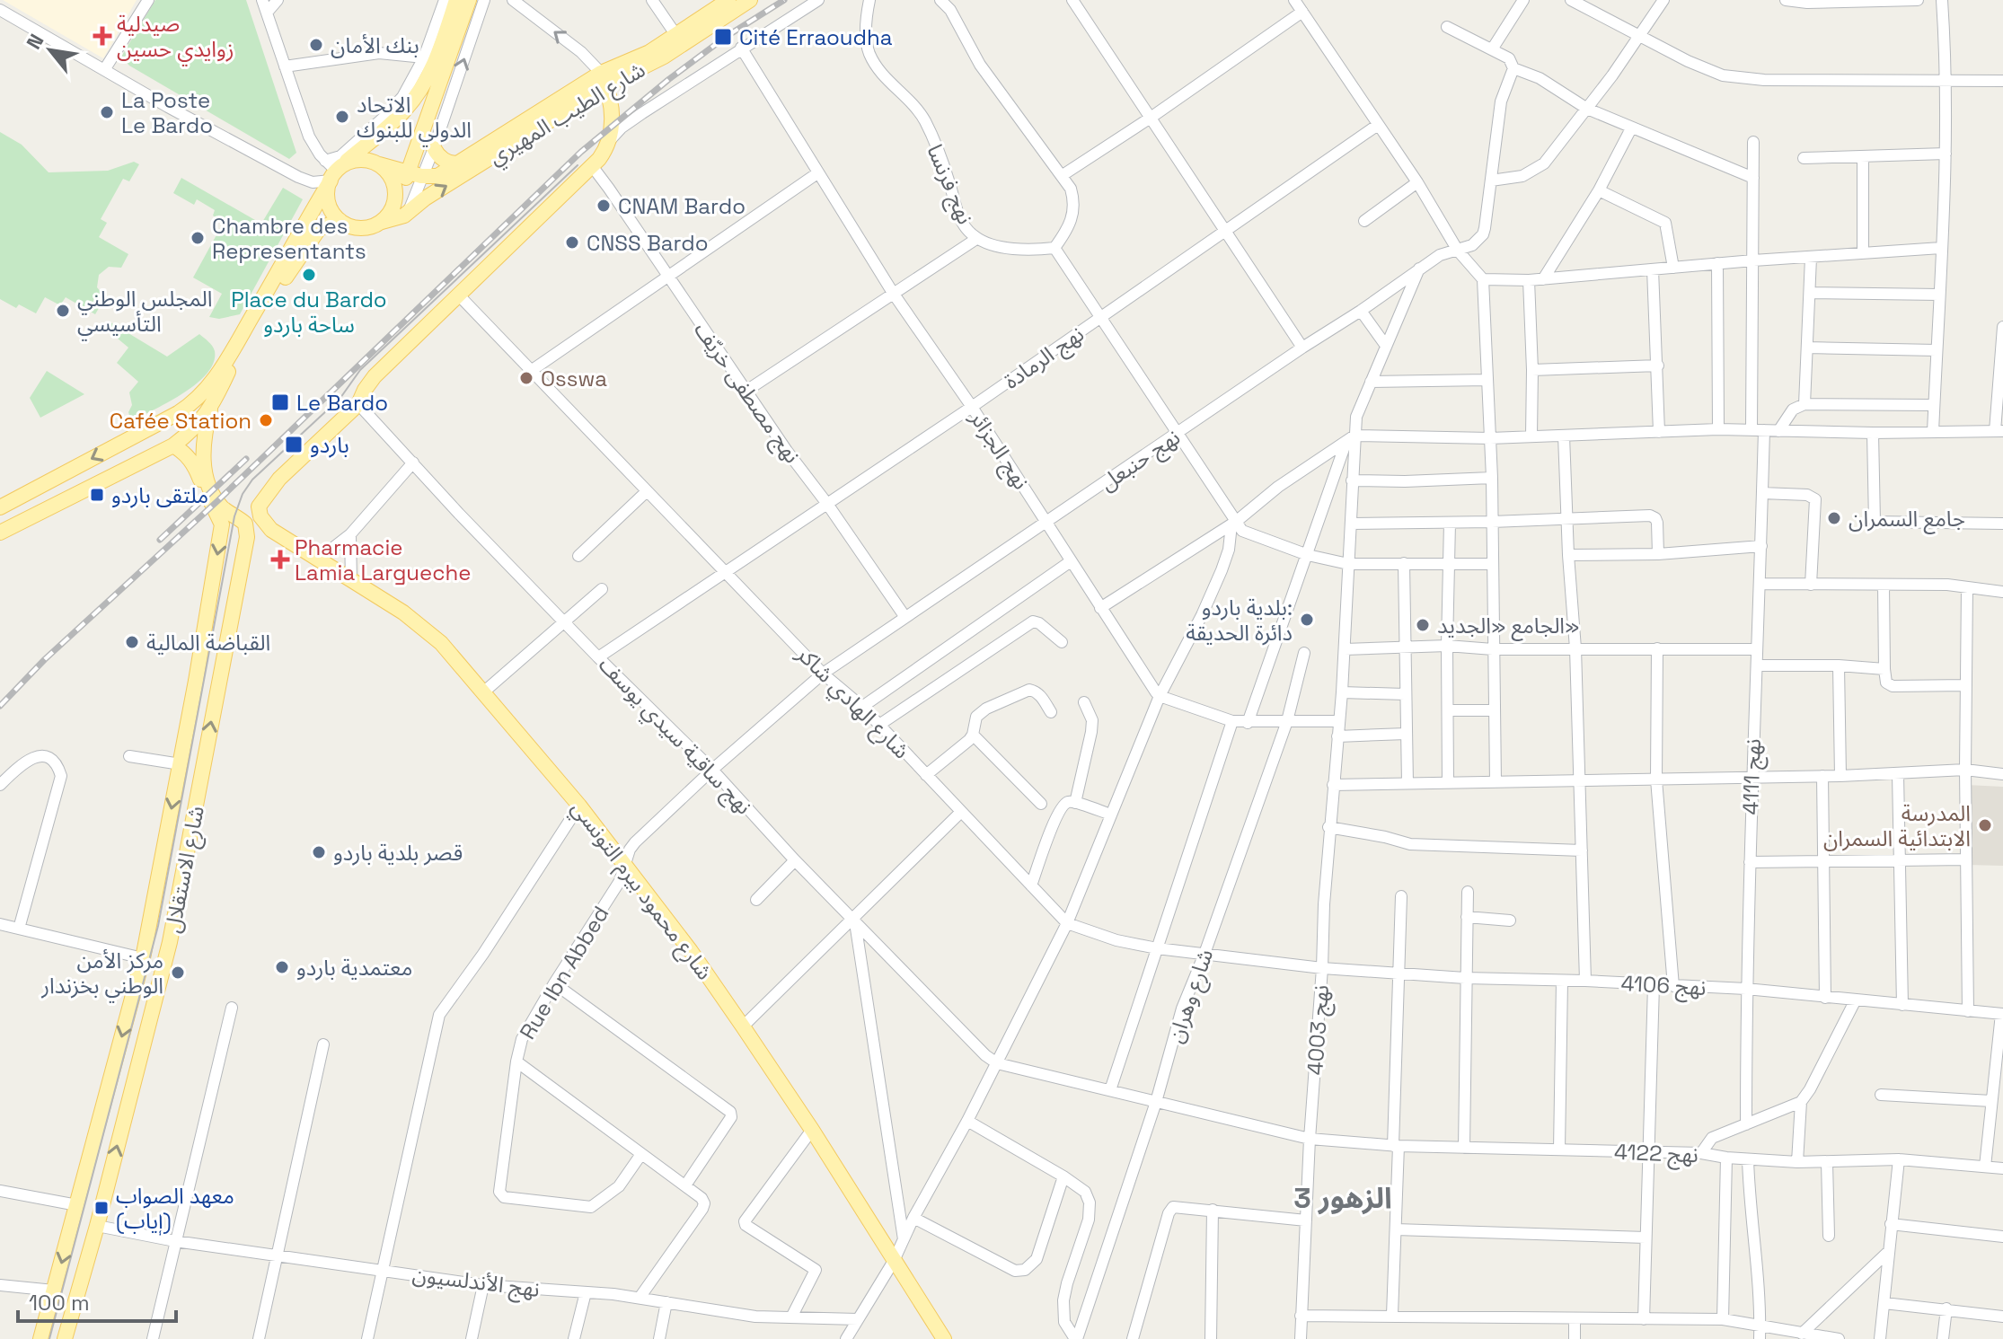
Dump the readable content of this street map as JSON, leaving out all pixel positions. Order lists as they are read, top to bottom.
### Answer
{
  "streets": {
    "main road": ["شارع الطيب المهيري", "شارع الاستقلال", "شارع محمود بيرم التونسي"],
    "street": [
      "نهج فرنسا",
      "نهج الرمادة",
      "نهج مصطفى خريّف",
      "نهج الجزائر",
      "نهج حنبعل",
      "شارع الهادي شاكر",
      "نهج ساقية سيدي يوسف",
      "نهج 4111",
      "Rue Ibn Abbed",
      "نهج 4106",
      "شارع وهران",
      "نهج 4003",
      "نهج 4122",
      "نهج الأندلسيون"
    ]
  },
  "crossings": [
    ["نهج الرمادة", "نهج مصطفى خريّف"],
    ["نهج الرمادة", "نهج الجزائر"],
    ["نهج الرمادة", "شارع الهادي شاكر"],
    ["نهج الرمادة", "نهج ساقية سيدي يوسف"],
    ["نهج مصطفى خريّف", "نهج حنبعل"],
    ["نهج الجزائر", "نهج حنبعل"],
    ["نهج حنبعل", "شارع الهادي شاكر"],
    ["نهج حنبعل", "Rue Ibn Abbed"],
    ["شارع الهادي شاكر", "Rue Ibn Abbed"],
    ["شارع الهادي شاكر", "نهج 4106"],
    ["شارع الهادي شاكر", "شارع وهران"],
    ["شارع الهادي شاكر", "نهج 4003"],
    ["نهج ساقية سيدي يوسف", "شارع محمود بيرم التونسي"],
    ["نهج ساقية سيدي يوسف", "Rue Ibn Abbed"],
    ["نهج ساقية سيدي يوسف", "نهج 4122"],
    ["نهج 4111", "نهج 4106"],
    ["شارع الاستقلال", "نهج الأندلسيون"],
    ["شارع محمود بيرم التونسي", "Rue Ibn Abbed"],
    ["نهج 4106", "نهج 4003"],
    ["شارع وهران", "نهج 4122"],
    ["نهج 4003", "نهج 4122"]
  ],
  "districts": ["الزهور 3"],
  "places": {
    "health": ["صيدلية زوايدي حسين", "Pharmacie Lamia Largueche"],
    "transit": [
      "Cité Erraoudha",
      "Le Bardo",
      "باردو",
      "ملتقى باردو",
      "معهد الصواب (إياب)"
    ],
    "other": [
      "بنك الأمان",
      "La Poste Le Bardo",
      "الاتحاد الدولي للبنوك",
      "CNAM Bardo",
      "Chambre des Representants",
      "CNSS Bardo",
      "Place du Bardo ساحة باردو",
      "المجلس الوطني التأسيسي",
      "Osswa",
      "Cafée Station",
      "جامع السمران",
      "بلدية باردو: دائرة الحديقة",
      "الجامع «الجديد»",
      "القباضة المالية",
      "المدرسة الابتدائية السمران",
      "قصر بلدية باردو",
      "معتمدية باردو",
      "مركز الأمن الوطني بخزندار"
    ]
  },
  "scale_bar": "100 m",
  "north": "top left"
}
